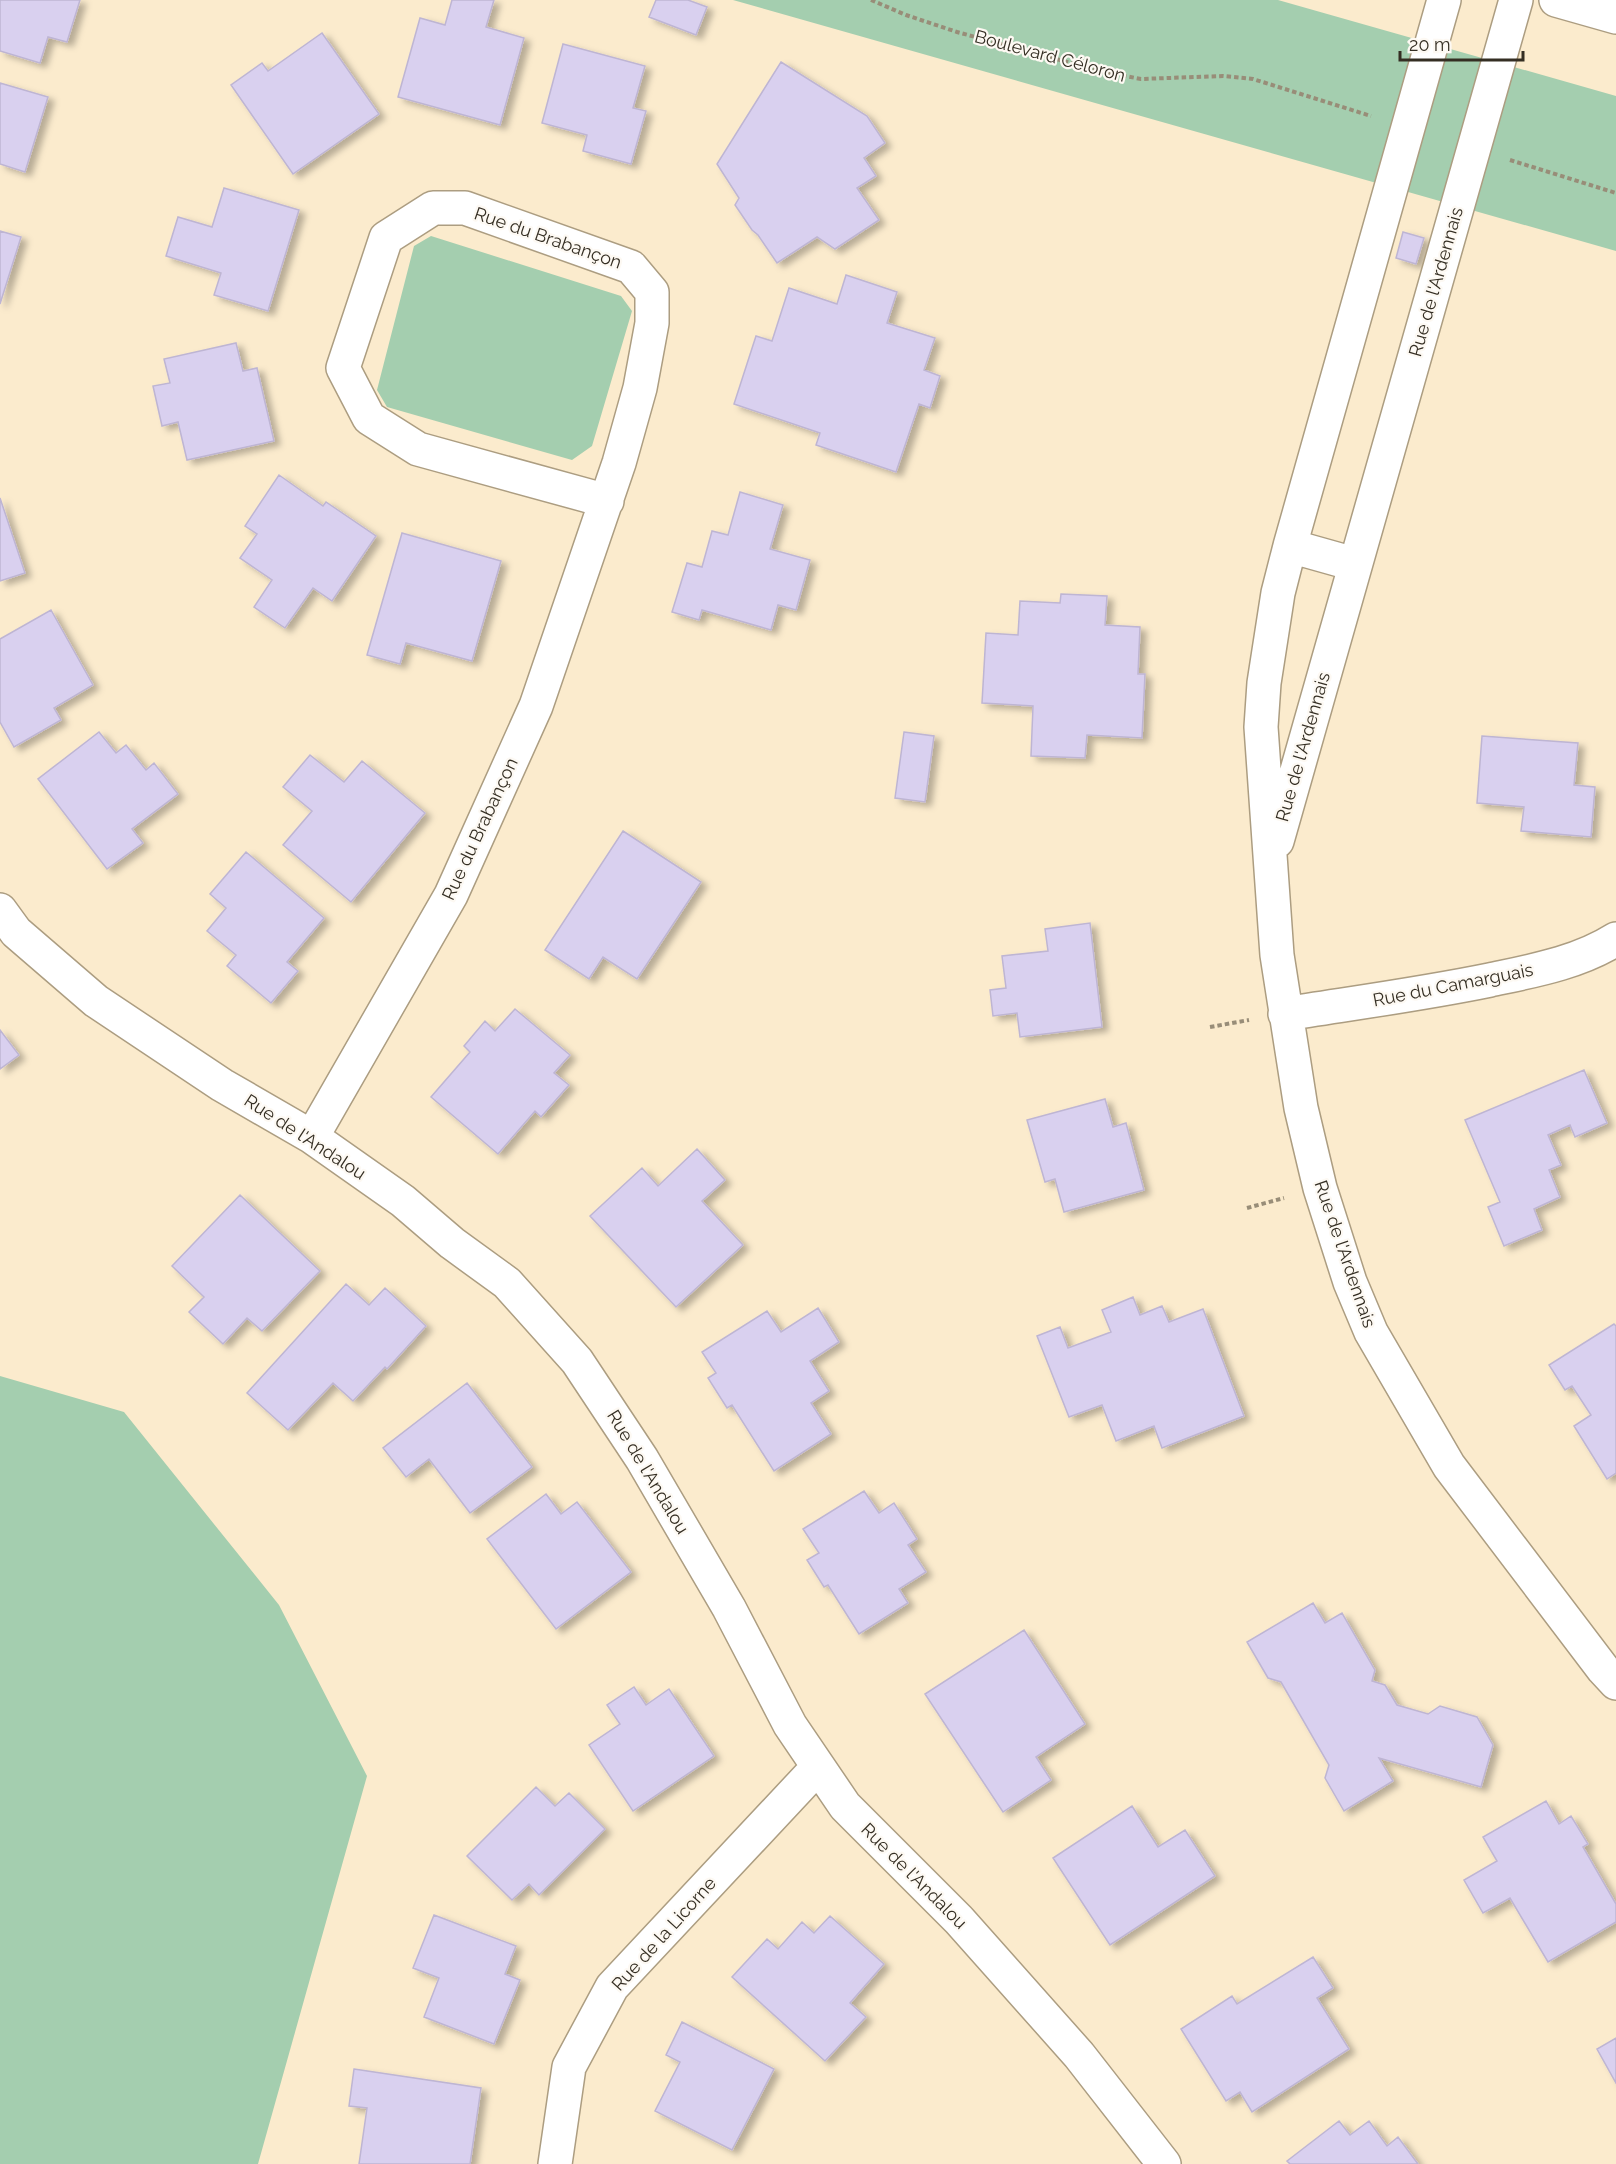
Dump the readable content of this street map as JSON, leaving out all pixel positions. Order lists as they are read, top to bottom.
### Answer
{
  "streets": {
    "street": [
      "Rue du Brabançon",
      "Rue de l'Ardennais",
      "Rue du Camarguais",
      "Rue de l'Andalou",
      "Rue de la Licorne"
    ],
    "path": ["Boulevard Céloron"]
  },
  "crossings": [
    ["Rue du Brabançon", "Rue de l'Andalou"],
    ["Rue de l'Ardennais", "Rue du Camarguais"],
    ["Rue de l'Andalou", "Rue de la Licorne"]
  ],
  "scale_bar": "20 m"
}
